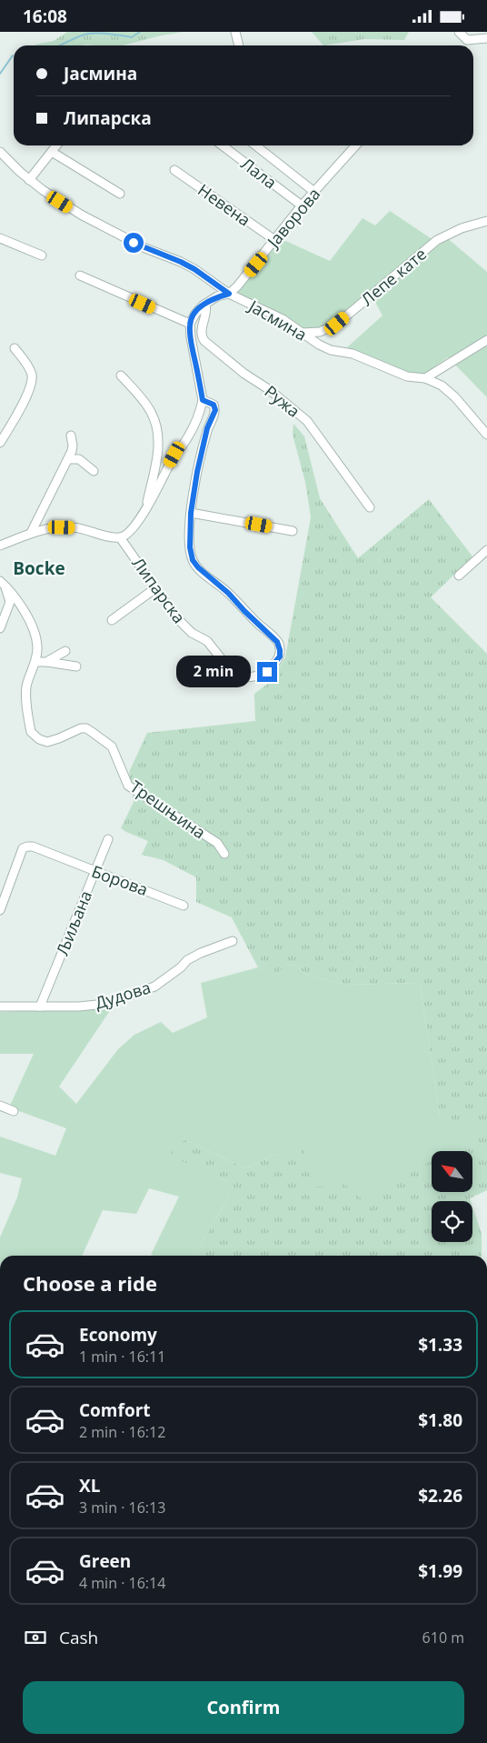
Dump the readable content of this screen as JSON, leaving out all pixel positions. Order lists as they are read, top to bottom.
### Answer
{
  "streets": {
    "street": [
      "Лала",
      "Невена",
      "Јаворова",
      "Лепе кате",
      "Јасмина",
      "Ружа",
      "Липарска",
      "Трешњина",
      "Борова",
      "Љиљана",
      "Дудова"
    ]
  },
  "crossings": [
    ["Лала", "Јаворова"],
    ["Невена", "Јаворова"],
    ["Јаворова", "Јасмина"],
    ["Лепе кате", "Јасмина"],
    ["Борова", "Љиљана"],
    ["Љиљана", "Дудова"]
  ],
  "districts": ["Bocke"],
  "north": "top left",
  "page": {
    "status": "16:08",
    "banner": ["Јасмина", "Липарска"],
    "bubble": "2 min",
    "heading": "Choose a ride",
    "list": [
      {
        "name": "Economy",
        "note": "1 min · 16:11",
        "value": "$1.33"
      },
      {
        "name": "Comfort",
        "note": "2 min · 16:12",
        "value": "$1.80"
      },
      {
        "name": "XL",
        "note": "3 min · 16:13",
        "value": "$2.26"
      },
      {
        "name": "Green",
        "note": "4 min · 16:14",
        "value": "$1.99"
      }
    ],
    "pay": ["Cash", "610 m"],
    "buttons": "Confirm"
  }
}
